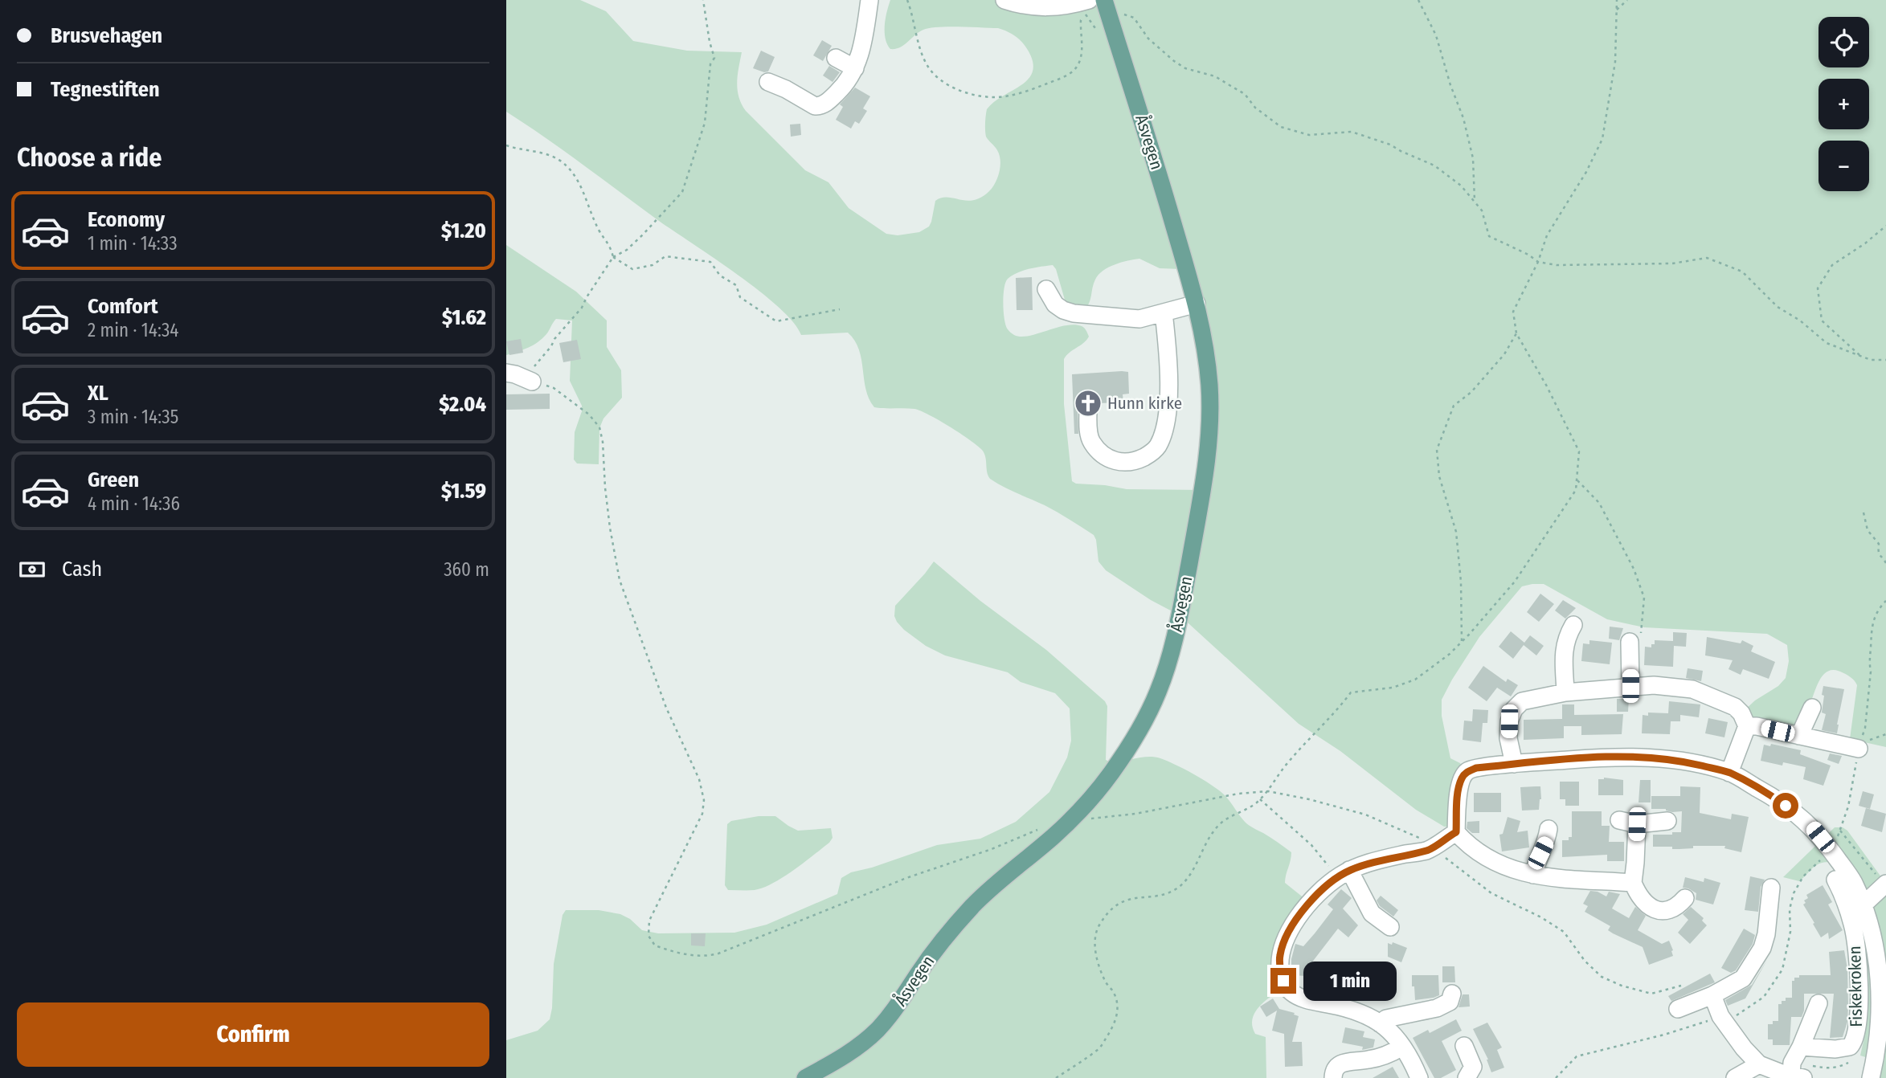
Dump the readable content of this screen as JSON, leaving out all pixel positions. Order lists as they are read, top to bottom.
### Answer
{
  "streets": {
    "main road": ["Åsvegen"],
    "street": ["Fiskekroken"]
  },
  "places": {
    "church": ["Hunn kirke"]
  },
  "page": {
    "banner": ["Brusvehagen", "Tegnestiften"],
    "map_buttons": ["+", "−"],
    "heading": "Choose a ride",
    "list": [
      {
        "name": "Economy",
        "note": "1 min · 14:33",
        "value": "$1.20"
      },
      {
        "name": "Comfort",
        "note": "2 min · 14:34",
        "value": "$1.62"
      },
      {
        "name": "XL",
        "note": "3 min · 14:35",
        "value": "$2.04"
      },
      {
        "name": "Green",
        "note": "4 min · 14:36",
        "value": "$1.59"
      }
    ],
    "pay": ["Cash", "360 m"],
    "bubble": "1 min",
    "buttons": "Confirm"
  }
}
